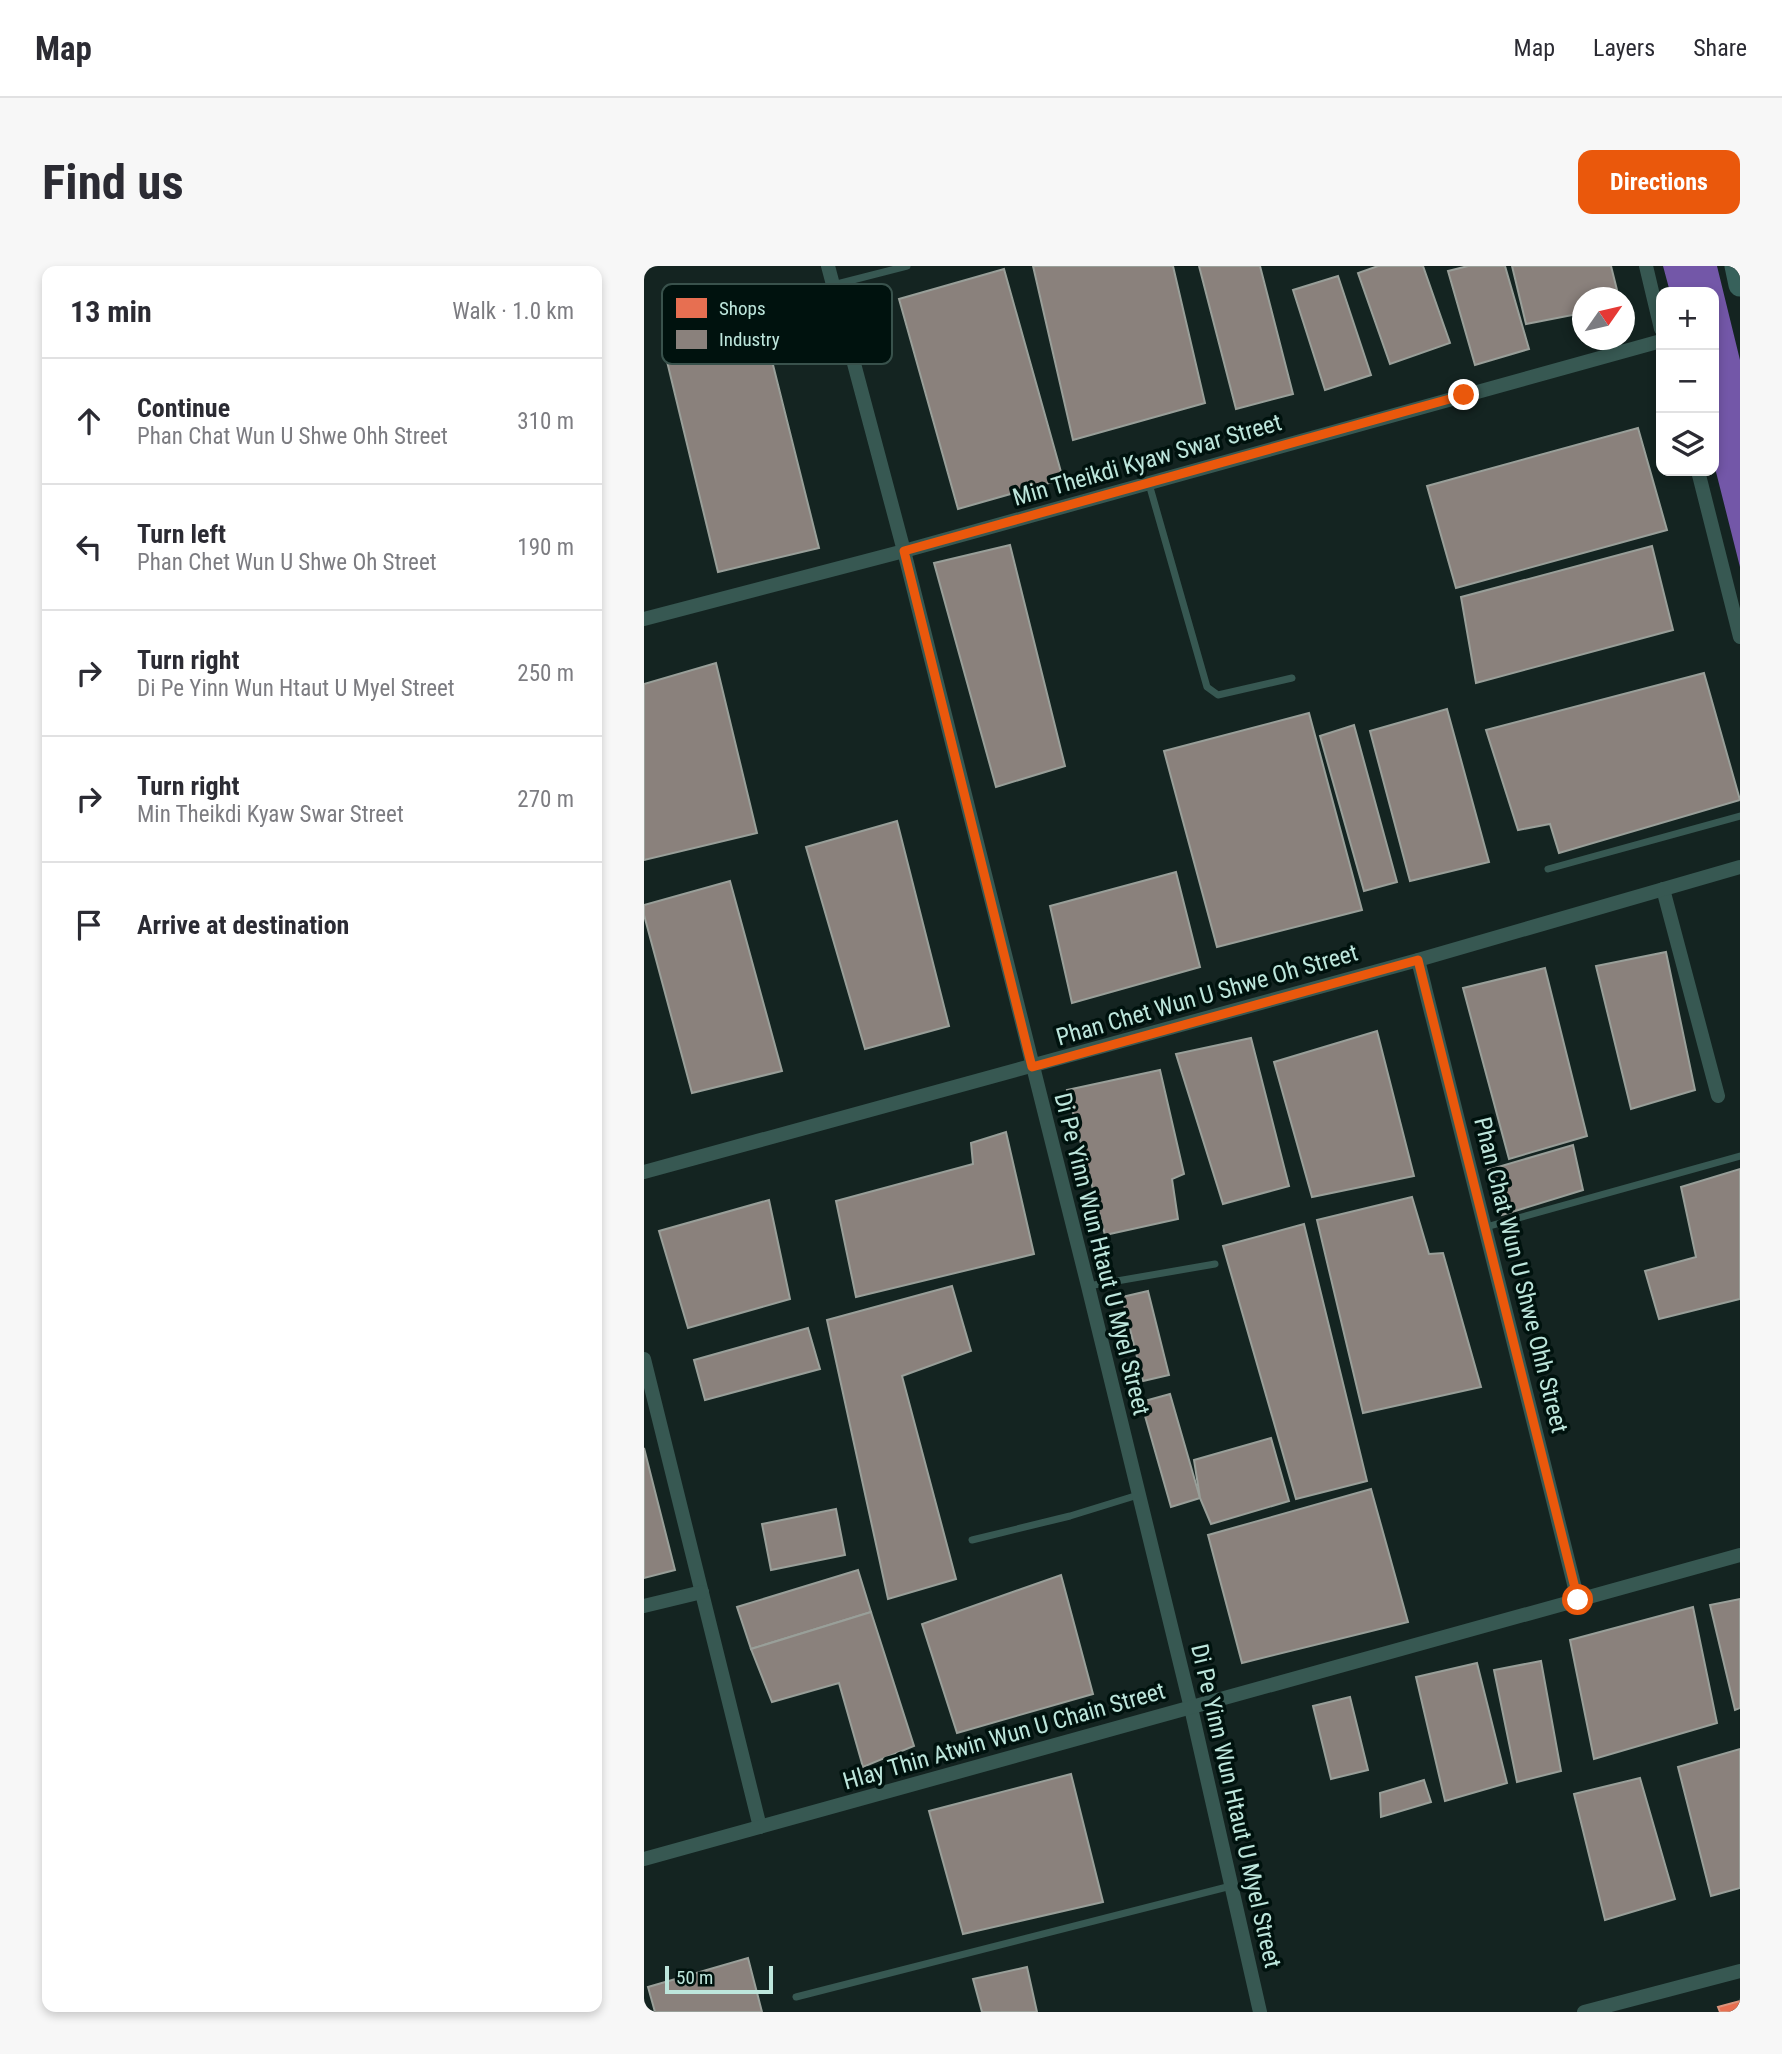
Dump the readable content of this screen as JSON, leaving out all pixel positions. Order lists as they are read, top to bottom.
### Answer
{
  "streets": {
    "street": [
      "Min Theikdi Kyaw Swar Street",
      "Phan Chet Wun U Shwe Oh Street",
      "Di Pe Yinn Wun Htaut U Myel Street",
      "Phan Chat Wun U Shwe Ohh Street",
      "Hlay Thin Atwin Wun U Chain Street"
    ]
  },
  "crossings": [
    ["Min Theikdi Kyaw Swar Street", "Di Pe Yinn Wun Htaut U Myel Street"],
    ["Phan Chet Wun U Shwe Oh Street", "Di Pe Yinn Wun Htaut U Myel Street"],
    ["Phan Chet Wun U Shwe Oh Street", "Phan Chat Wun U Shwe Ohh Street"],
    ["Di Pe Yinn Wun Htaut U Myel Street", "Hlay Thin Atwin Wun U Chain Street"],
    ["Phan Chat Wun U Shwe Ohh Street", "Hlay Thin Atwin Wun U Chain Street"]
  ],
  "legend": ["Shops", "Industry"],
  "scale_bar": "50 m",
  "north": "top right",
  "page": {
    "header": "Map",
    "nav": ["Map", "Layers", "Share"],
    "buttons": "Directions",
    "title": "Find us",
    "heading": ["13 min", "Walk · 1.0 km"],
    "map_buttons": ["+", "−"],
    "list": [
      ["Continue", "Phan Chat Wun U Shwe Ohh Street", "310 m"],
      ["Turn left", "Phan Chet Wun U Shwe Oh Street", "190 m"],
      ["Turn right", "Di Pe Yinn Wun Htaut U Myel Street", "250 m"],
      ["Turn right", "Min Theikdi Kyaw Swar Street", "270 m"],
      "Arrive at destination"
    ],
    "scale": "50 m"
  }
}
